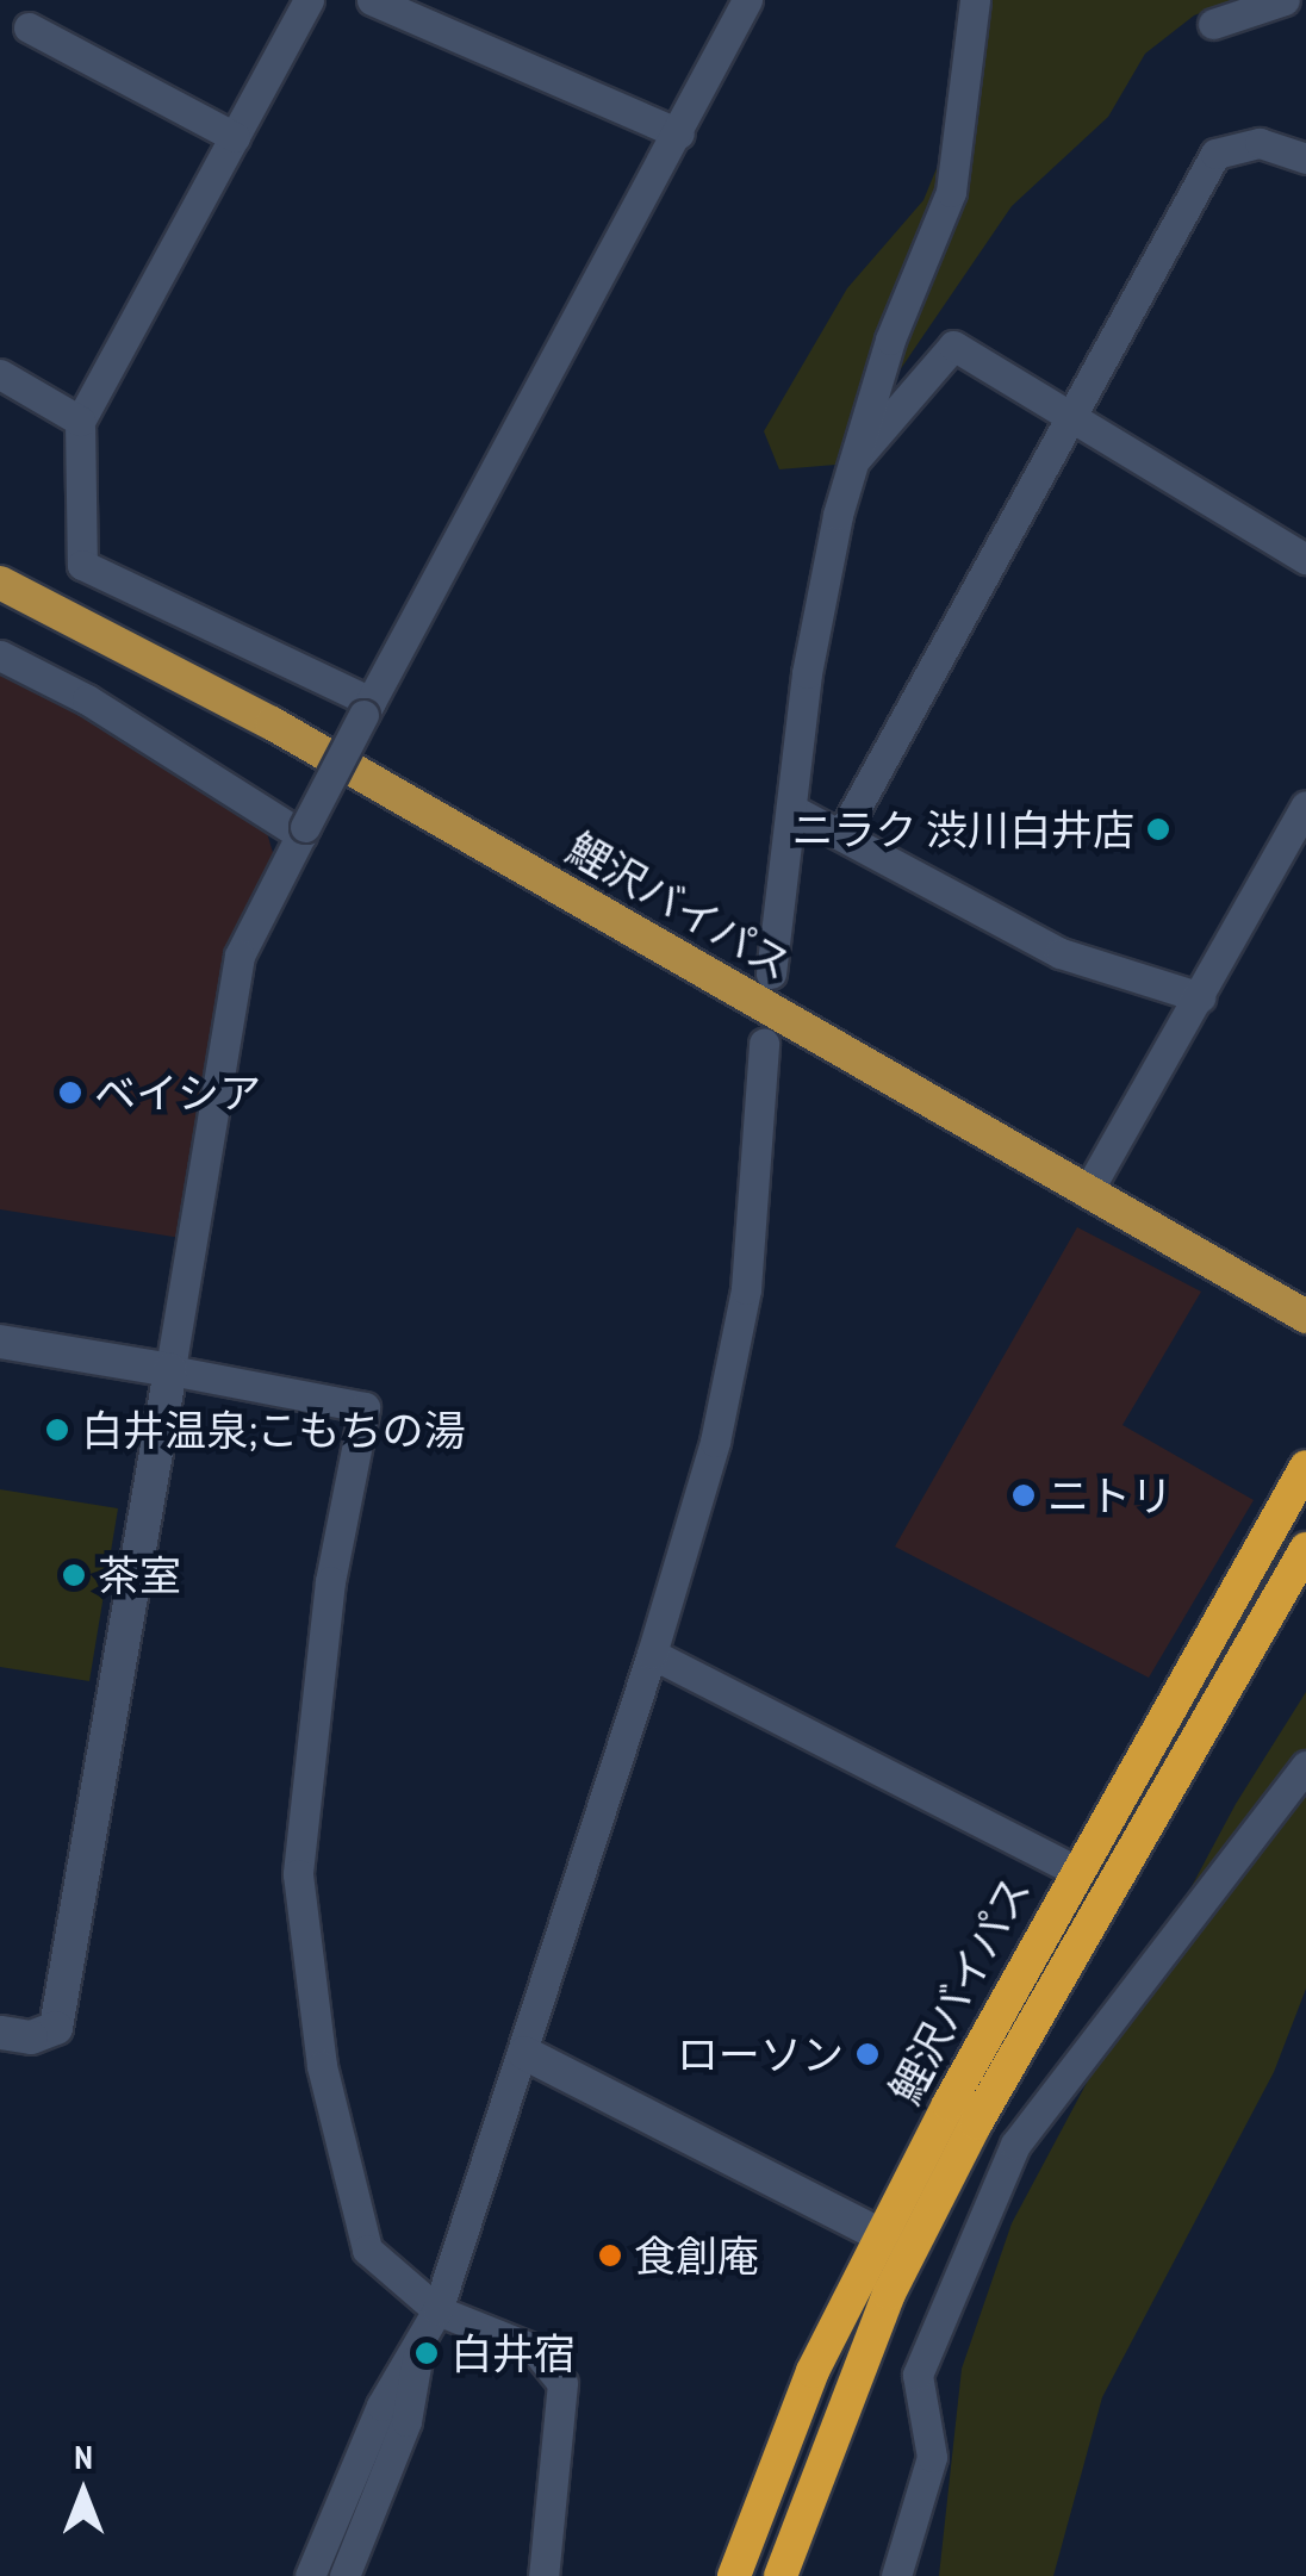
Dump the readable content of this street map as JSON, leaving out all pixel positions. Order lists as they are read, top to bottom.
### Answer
{
  "streets": {
    "highway": ["鯉沢バイパス"]
  },
  "places": [
    "ニラク 渋川白井店",
    "ベイシア",
    "白井温泉;こもちの湯",
    "ニトリ",
    "茶室",
    "ローソン",
    "食創庵",
    "白井宿"
  ],
  "north": "top"
}
